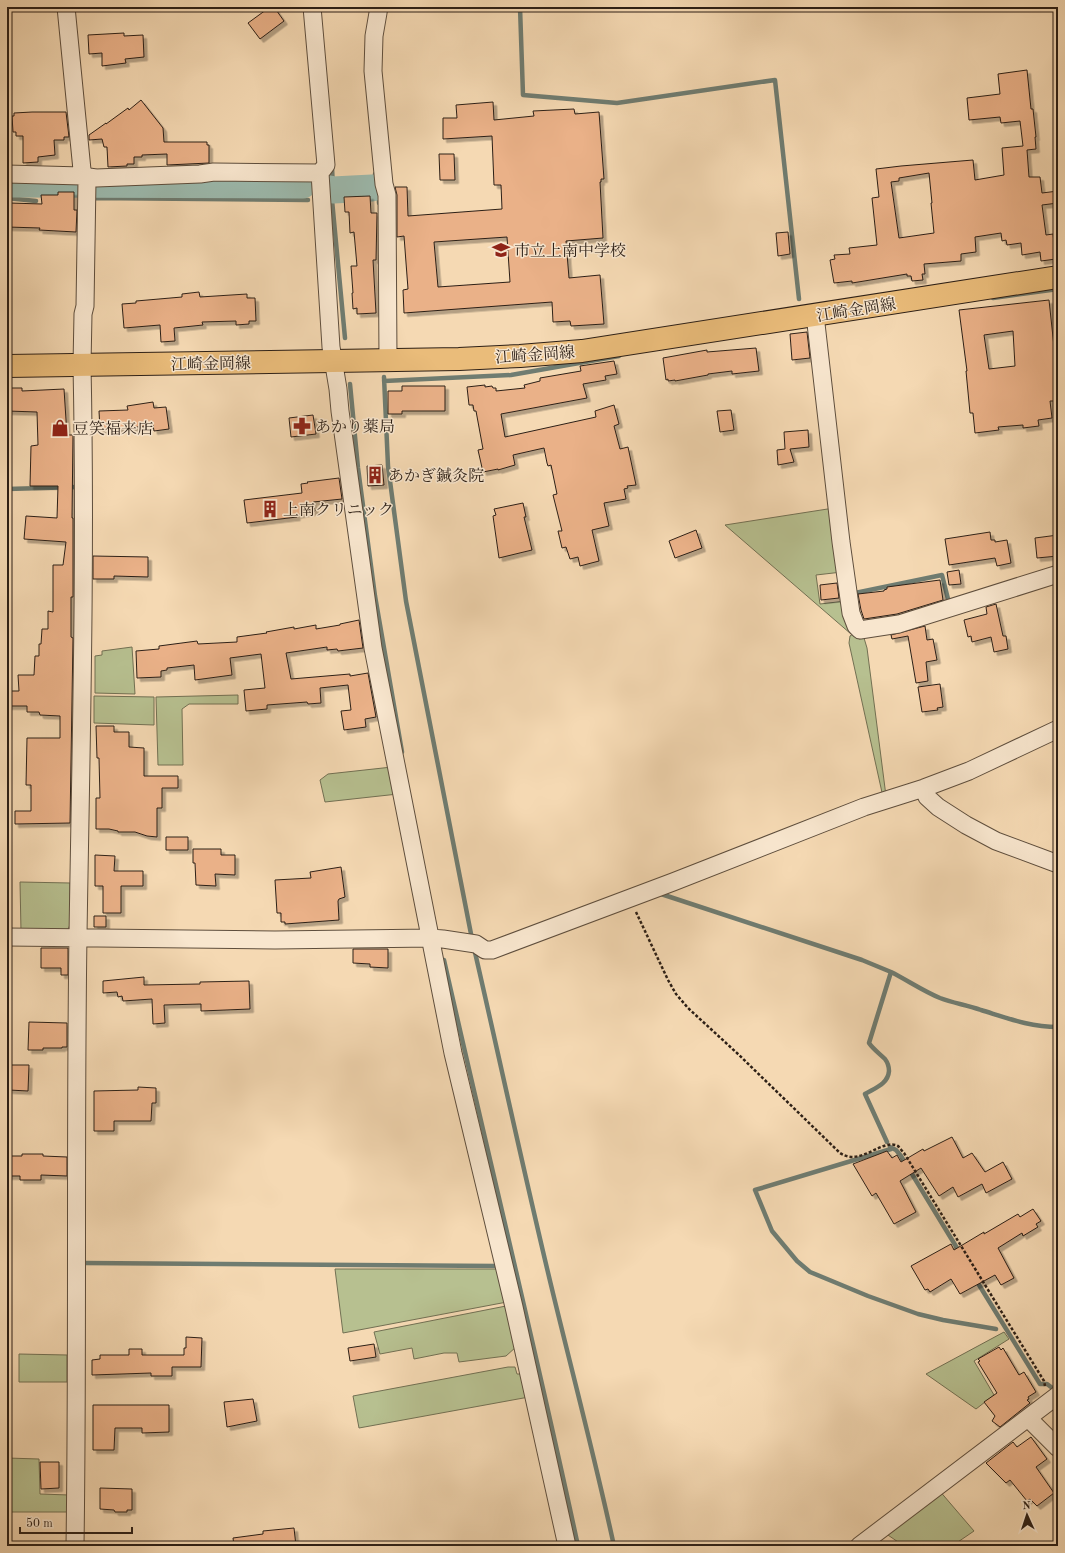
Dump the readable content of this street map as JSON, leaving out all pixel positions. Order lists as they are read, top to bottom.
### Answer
{
  "streets": {
    "main road": ["江崎金岡線"]
  },
  "places": {
    "school or university": ["市立上南中学校"],
    "pharmacy": ["あかり薬局"],
    "shop": ["豆笑福来店"],
    "building": ["あかぎ鍼灸院", "上南クリニック"]
  },
  "scale_bar": "50 m",
  "north": "top"
}
